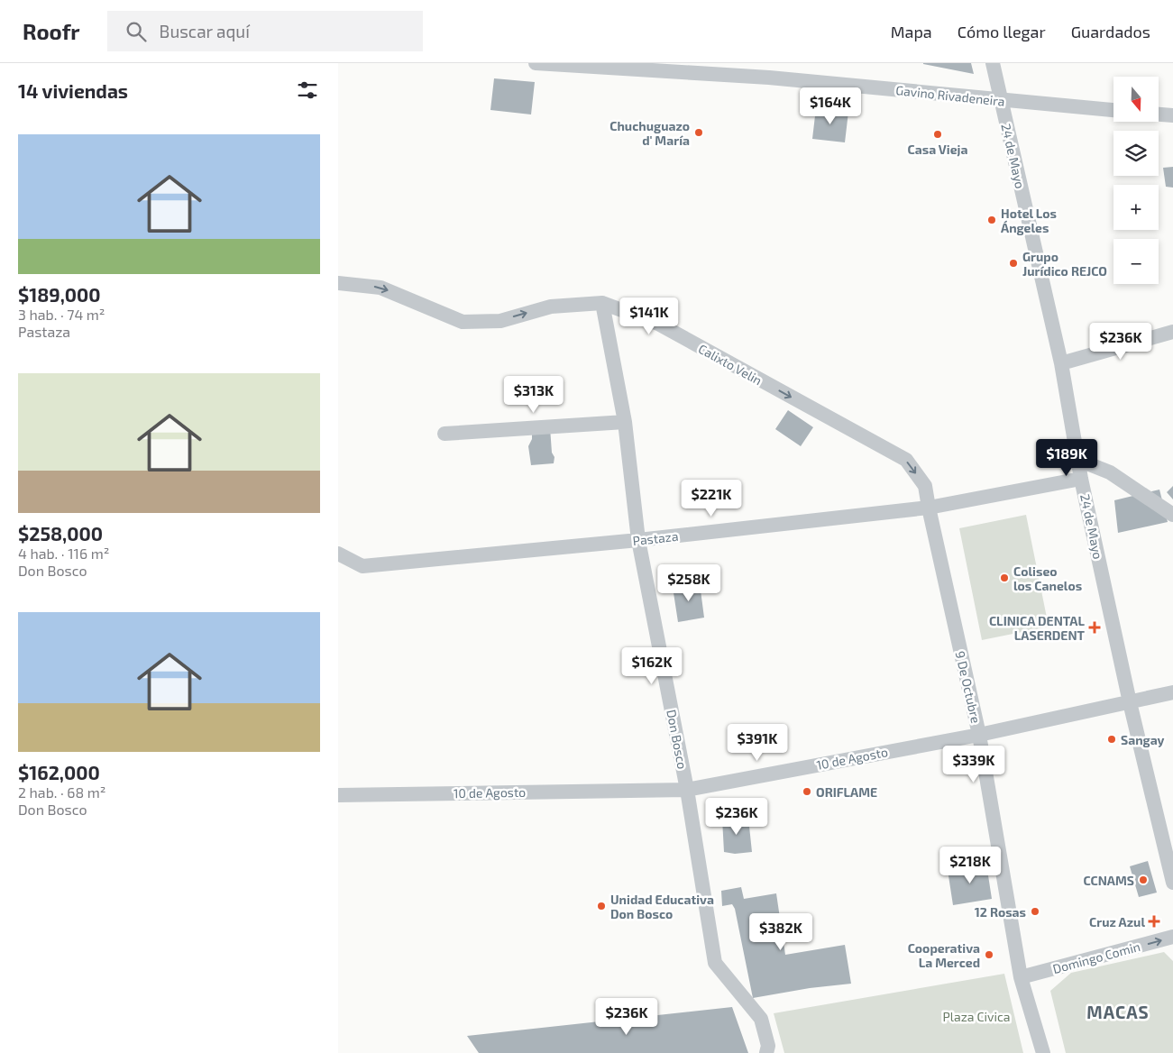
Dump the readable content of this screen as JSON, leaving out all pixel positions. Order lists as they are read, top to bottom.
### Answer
{
  "streets": {
    "street": [
      "Gavino Rivadeneira",
      "24 de Mayo",
      "Calixto Velin",
      "Pastaza",
      "9 De Octubre",
      "Don Bosco",
      "10 de Agosto",
      "Domingo Comin"
    ]
  },
  "crossings": [
    ["Gavino Rivadeneira", "24 de Mayo"],
    ["24 de Mayo", "Pastaza"],
    ["24 de Mayo", "10 de Agosto"],
    ["Calixto Velin", "Pastaza"],
    ["Calixto Velin", "9 De Octubre"],
    ["Calixto Velin", "Don Bosco"],
    ["Pastaza", "9 De Octubre"],
    ["Pastaza", "Don Bosco"],
    ["9 De Octubre", "10 de Agosto"],
    ["9 De Octubre", "Domingo Comin"],
    ["Don Bosco", "10 de Agosto"]
  ],
  "one_way": ["Calixto Velin", "Domingo Comin"],
  "districts": ["MACAS"],
  "parks": ["Plaza Civica"],
  "places": {
    "other": [
      "Chuchuguazo d' María",
      "Casa Vieja",
      "Hotel Los Ángeles",
      "Grupo Jurídico REJCO",
      "Coliseo los Canelos",
      "Sangay",
      "ORIFLAME",
      "CCNAMS",
      "Unidad Educativa Don Bosco",
      "12 Rosas",
      "Cooperativa La Merced"
    ],
    "health": ["CLINICA DENTAL LASERDENT", "Cruz Azul"]
  },
  "north": "bottom",
  "page": {
    "header": "Roofr",
    "search": "Buscar aquí",
    "nav": ["Mapa", "Cómo llegar", "Guardados"],
    "heading": "14 viviendas",
    "map_buttons": ["+", "−"],
    "price": [
      "$164K",
      "$141K",
      "$236K",
      "$313K",
      "$189K",
      "$221K",
      "$258K",
      "$162K",
      "$391K",
      "$339K",
      "$236K",
      "$218K",
      "$382K",
      "$236K"
    ],
    "list": [
      {
        "name": "$189,000",
        "note": "3 hab. · 74 m² · Pastaza"
      },
      {
        "name": "$258,000",
        "note": "4 hab. · 116 m² · Don Bosco"
      },
      {
        "name": "$162,000",
        "note": "2 hab. · 68 m² · Don Bosco"
      }
    ]
  }
}
